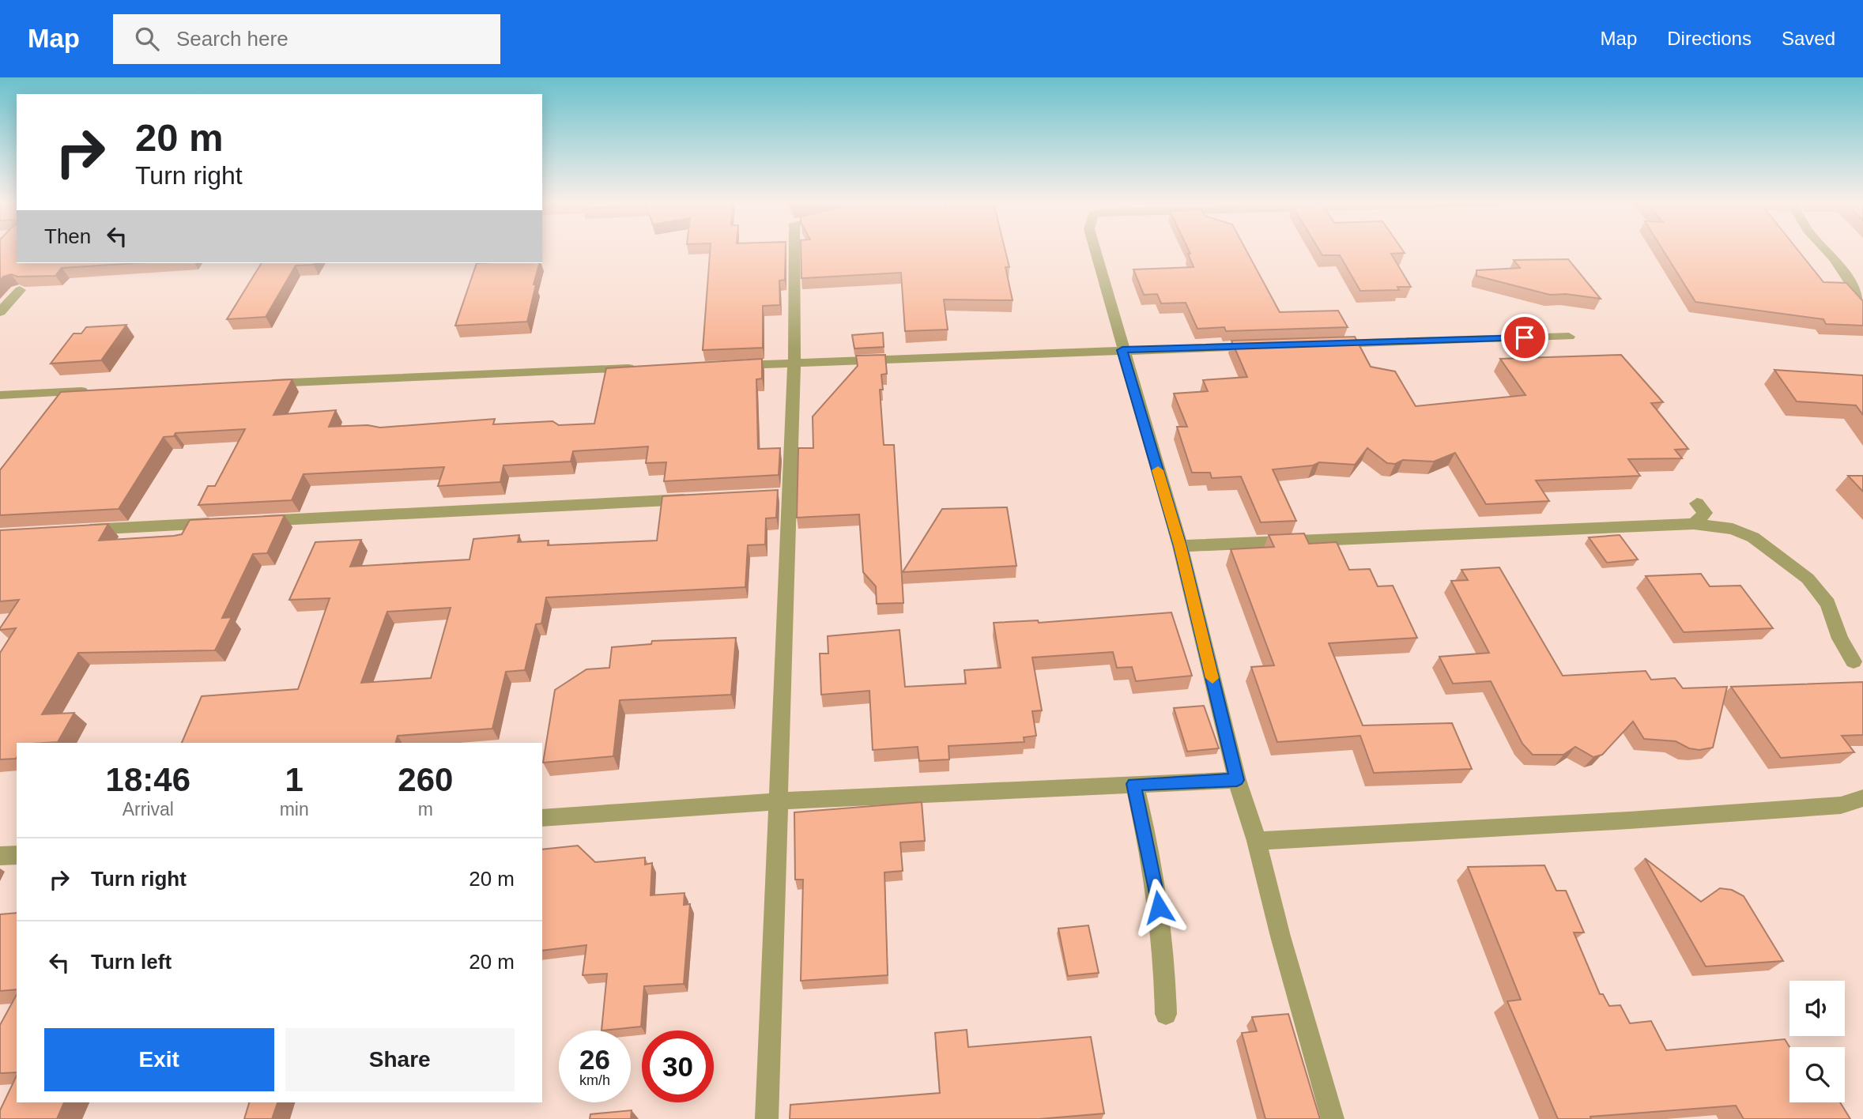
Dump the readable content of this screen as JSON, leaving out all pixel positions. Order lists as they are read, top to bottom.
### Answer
{
  "page": {
    "header": "Map",
    "search": "Search here",
    "nav": ["Map", "Directions", "Saved"],
    "turn": ["20 m", "Turn right"],
    "then": "Then",
    "eta": [
      "18:46",
      "Arrival",
      "1",
      "min",
      "260",
      "m"
    ],
    "list": [
      {
        "name": "Turn right",
        "value": "20 m"
      },
      {
        "name": "Turn left",
        "value": "20 m"
      }
    ],
    "buttons": ["Exit", "Share"],
    "speed": "26 km/h",
    "limit": "30"
  }
}
